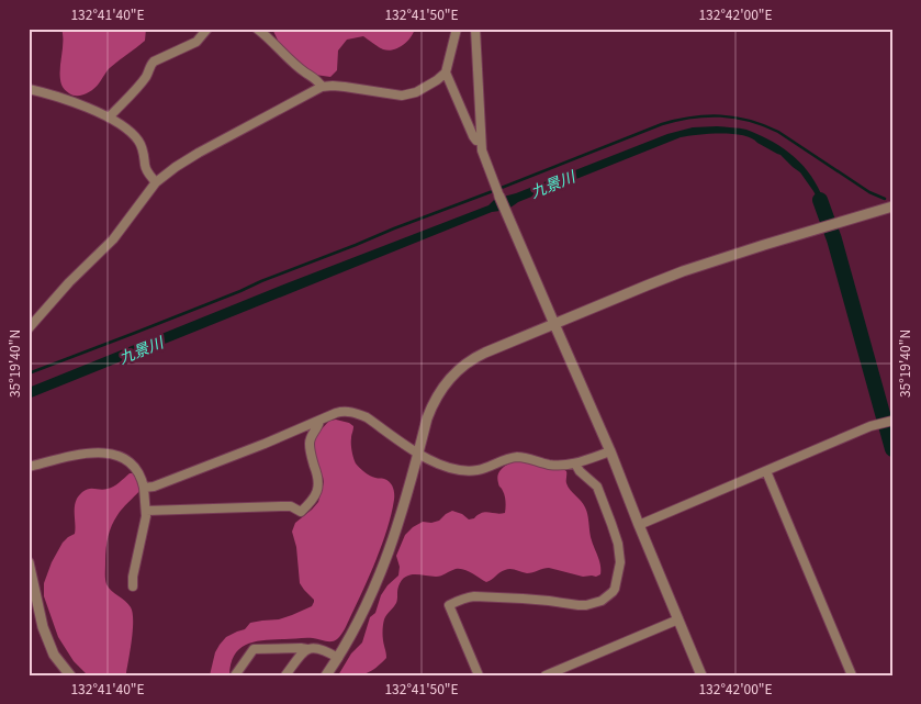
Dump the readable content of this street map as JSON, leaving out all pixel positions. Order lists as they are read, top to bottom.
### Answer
{
  "water": ["九景川"],
  "coordinates": [
    "132°41'40\"E",
    "132°41'50\"E",
    "132°42'00\"E",
    "35°19'40\"N"
  ]
}
